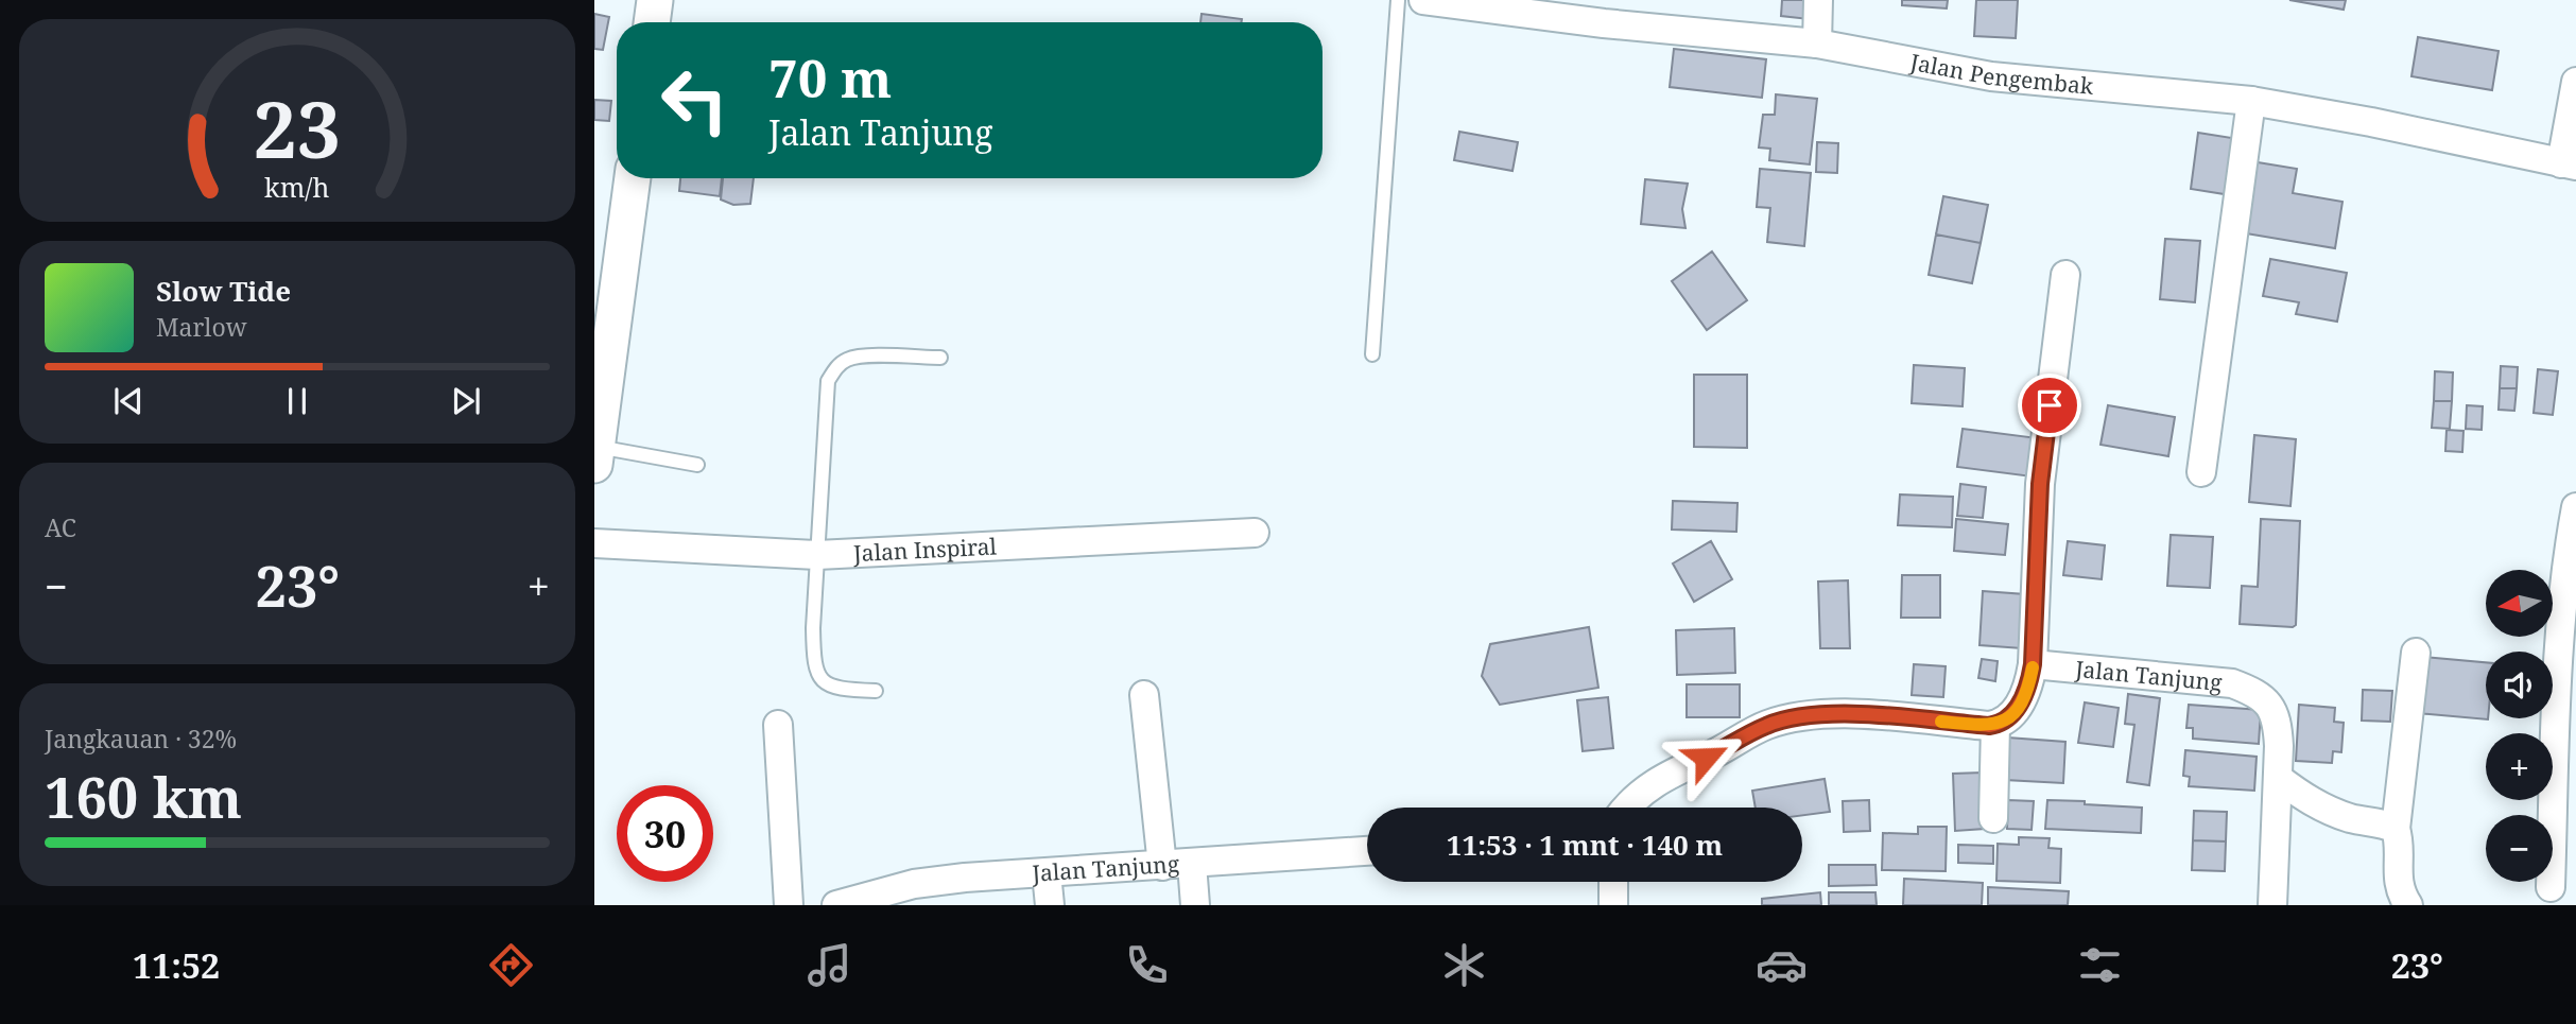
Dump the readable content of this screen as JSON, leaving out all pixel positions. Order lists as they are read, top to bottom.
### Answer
{
  "streets": {
    "street": ["Jalan Pengembak", "Jalan Inspiral", "Jalan Tanjung"]
  },
  "north": "left",
  "page": {
    "turn": ["70 m", "Jalan Tanjung"],
    "song": ["Slow Tide", "Marlow"],
    "tile": [
      "AC",
      ["Jangkauan · 32%", "160 km"]
    ],
    "heat": ["−", "23°", "+"],
    "map_buttons": ["+", "−"],
    "limit": "30",
    "trip": "11:53 · 1 mnt · 140 m",
    "tabs": ["11:52", "23°"],
    "gauge": ["23", "km/h"]
  }
}
